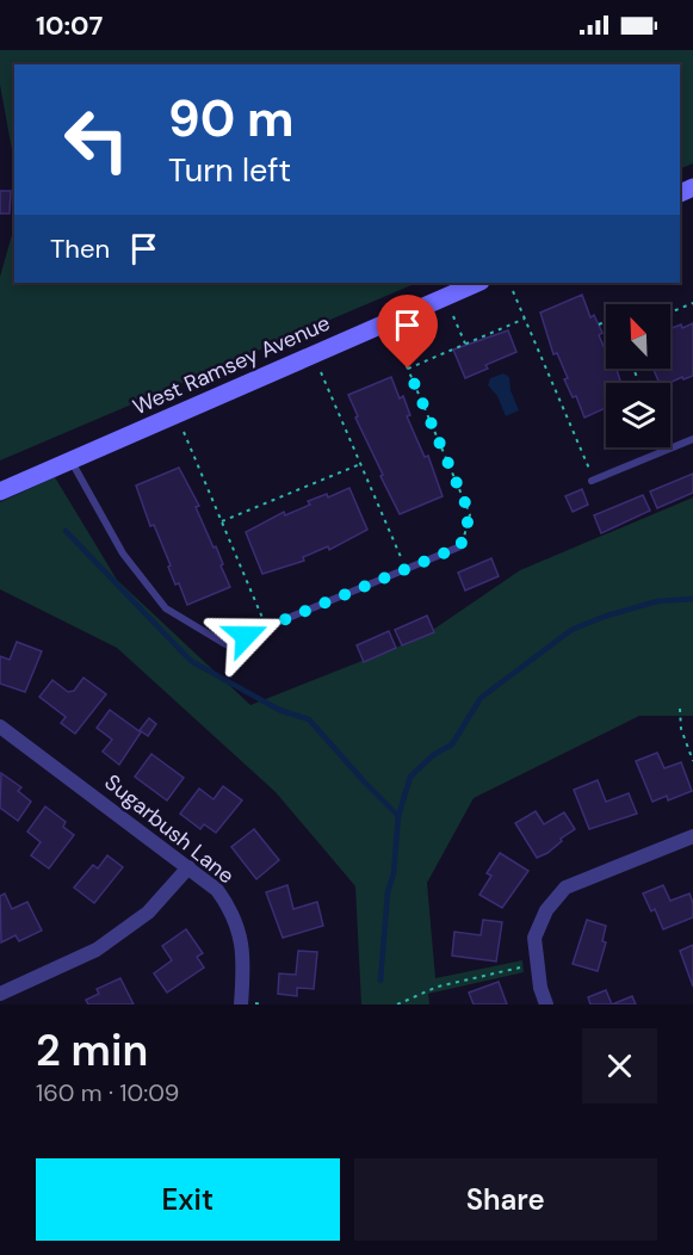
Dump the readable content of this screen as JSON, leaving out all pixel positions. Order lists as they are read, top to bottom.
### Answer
{
  "streets": {
    "street": ["West Ramsey Avenue", "Sugarbush Lane"]
  },
  "north": "top left",
  "page": {
    "status": "10:07",
    "turn": ["90 m", "Turn left"],
    "then": "Then",
    "heading": ["2 min", "160 m · 10:09"],
    "buttons": ["Exit", "Share"]
  }
}
